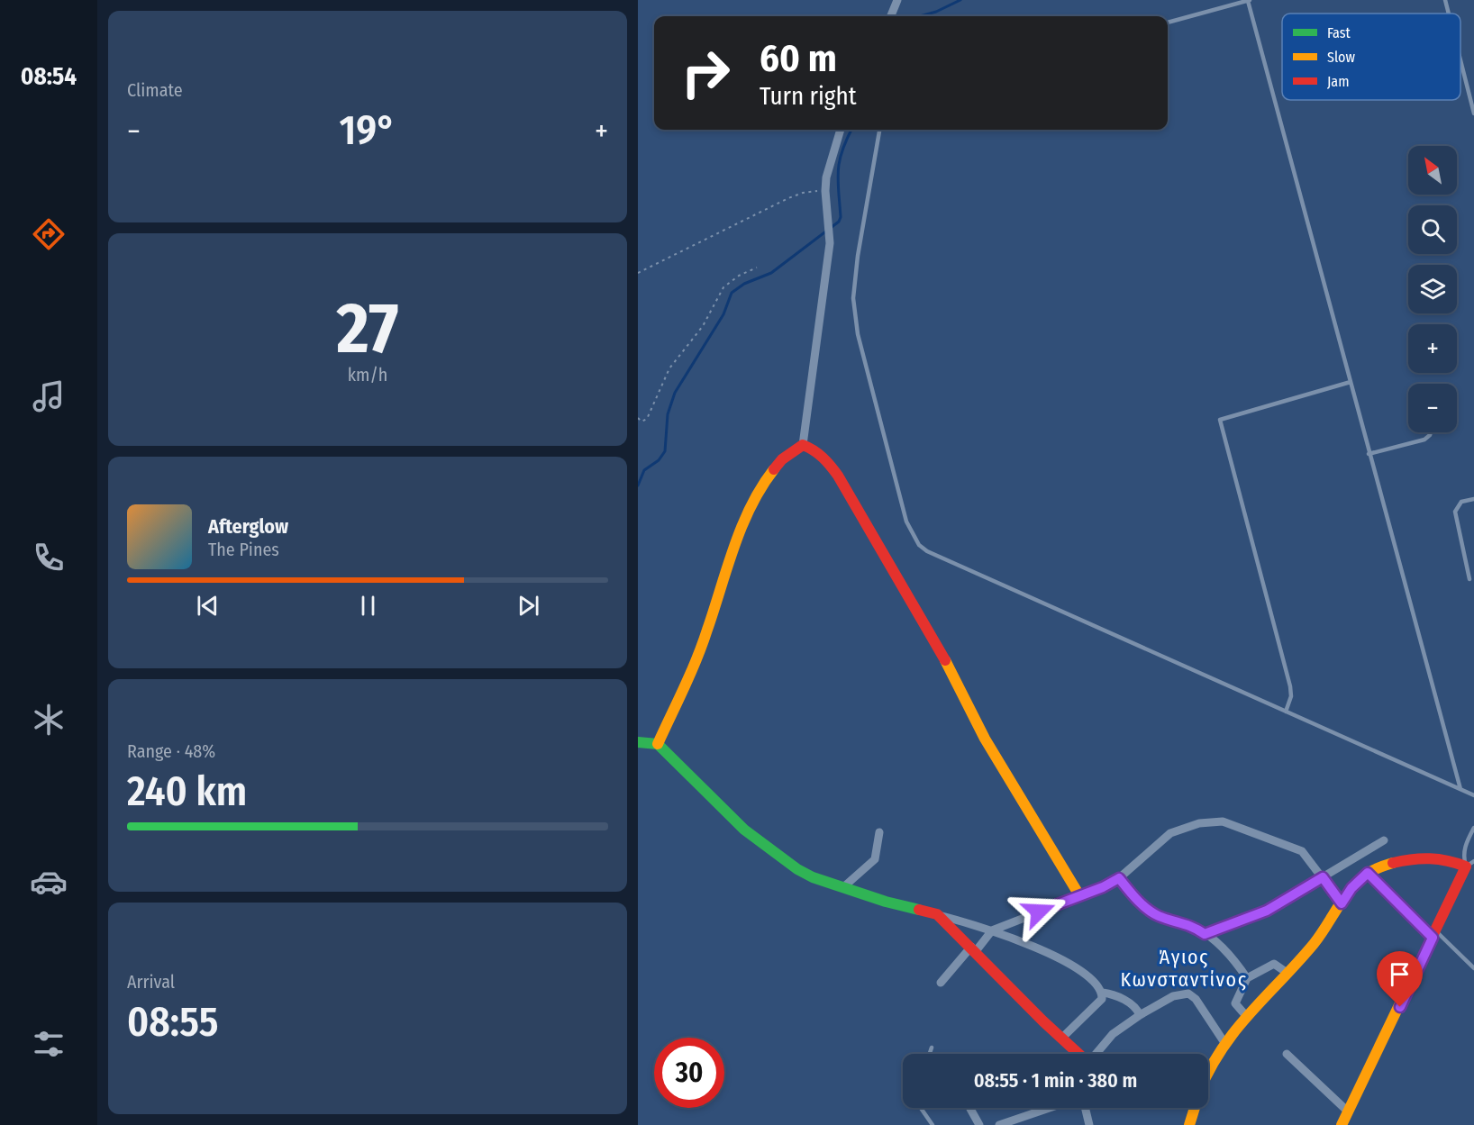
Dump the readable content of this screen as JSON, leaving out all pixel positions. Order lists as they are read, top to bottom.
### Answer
{
  "districts": ["Άγιος Κωνσταντίνος"],
  "legend": ["Fast", "Slow", "Jam"],
  "north": "top left",
  "page": {
    "tabs": "08:54",
    "tile": [
      "Climate",
      ["27", "km/h"],
      ["Range · 48%", "240 km"],
      ["Arrival", "08:55"]
    ],
    "turn": ["60 m", "Turn right"],
    "heat": ["−", "19°", "+"],
    "map_buttons": ["+", "−"],
    "song": ["Afterglow", "The Pines"],
    "limit": "30",
    "trip": "08:55 · 1 min · 380 m"
  }
}
